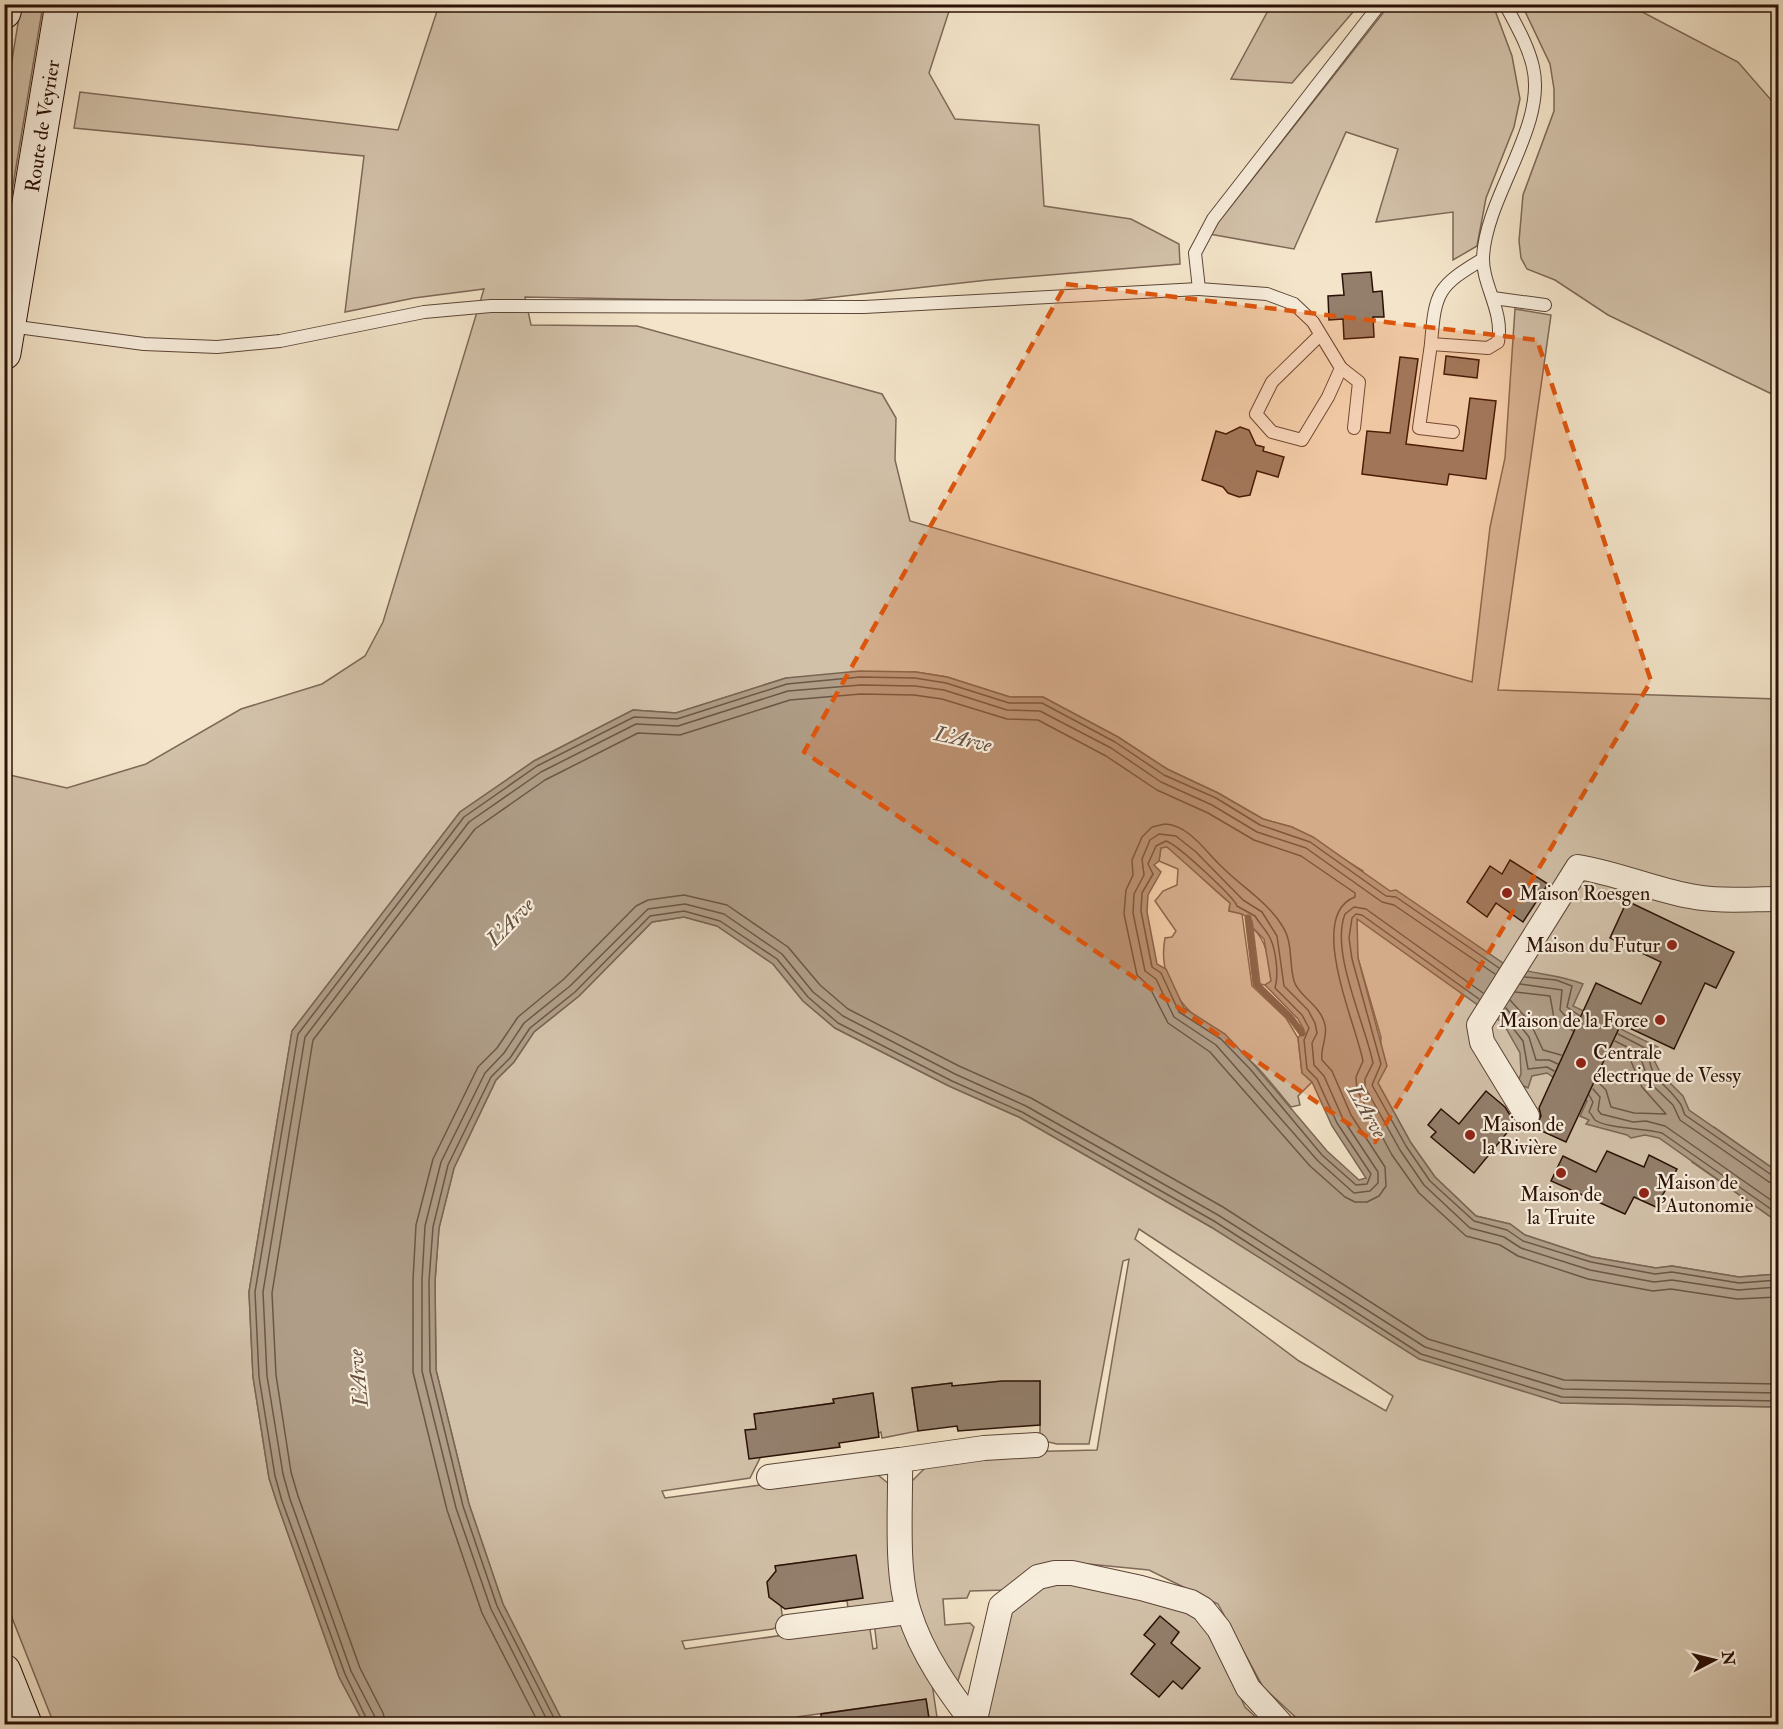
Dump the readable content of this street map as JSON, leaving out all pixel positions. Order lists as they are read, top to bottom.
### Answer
{
  "streets": {
    "main road": ["Route de Veyrier"]
  },
  "water": ["L'Arve"],
  "places": [
    "Maison Roesgen",
    "Maison du Futur",
    "Maison de la Force",
    "Centrale électrique de Vessy",
    "Maison de la Rivière",
    "Maison de la Truite",
    "Maison de l'Autonomie"
  ],
  "north": "right"
}
